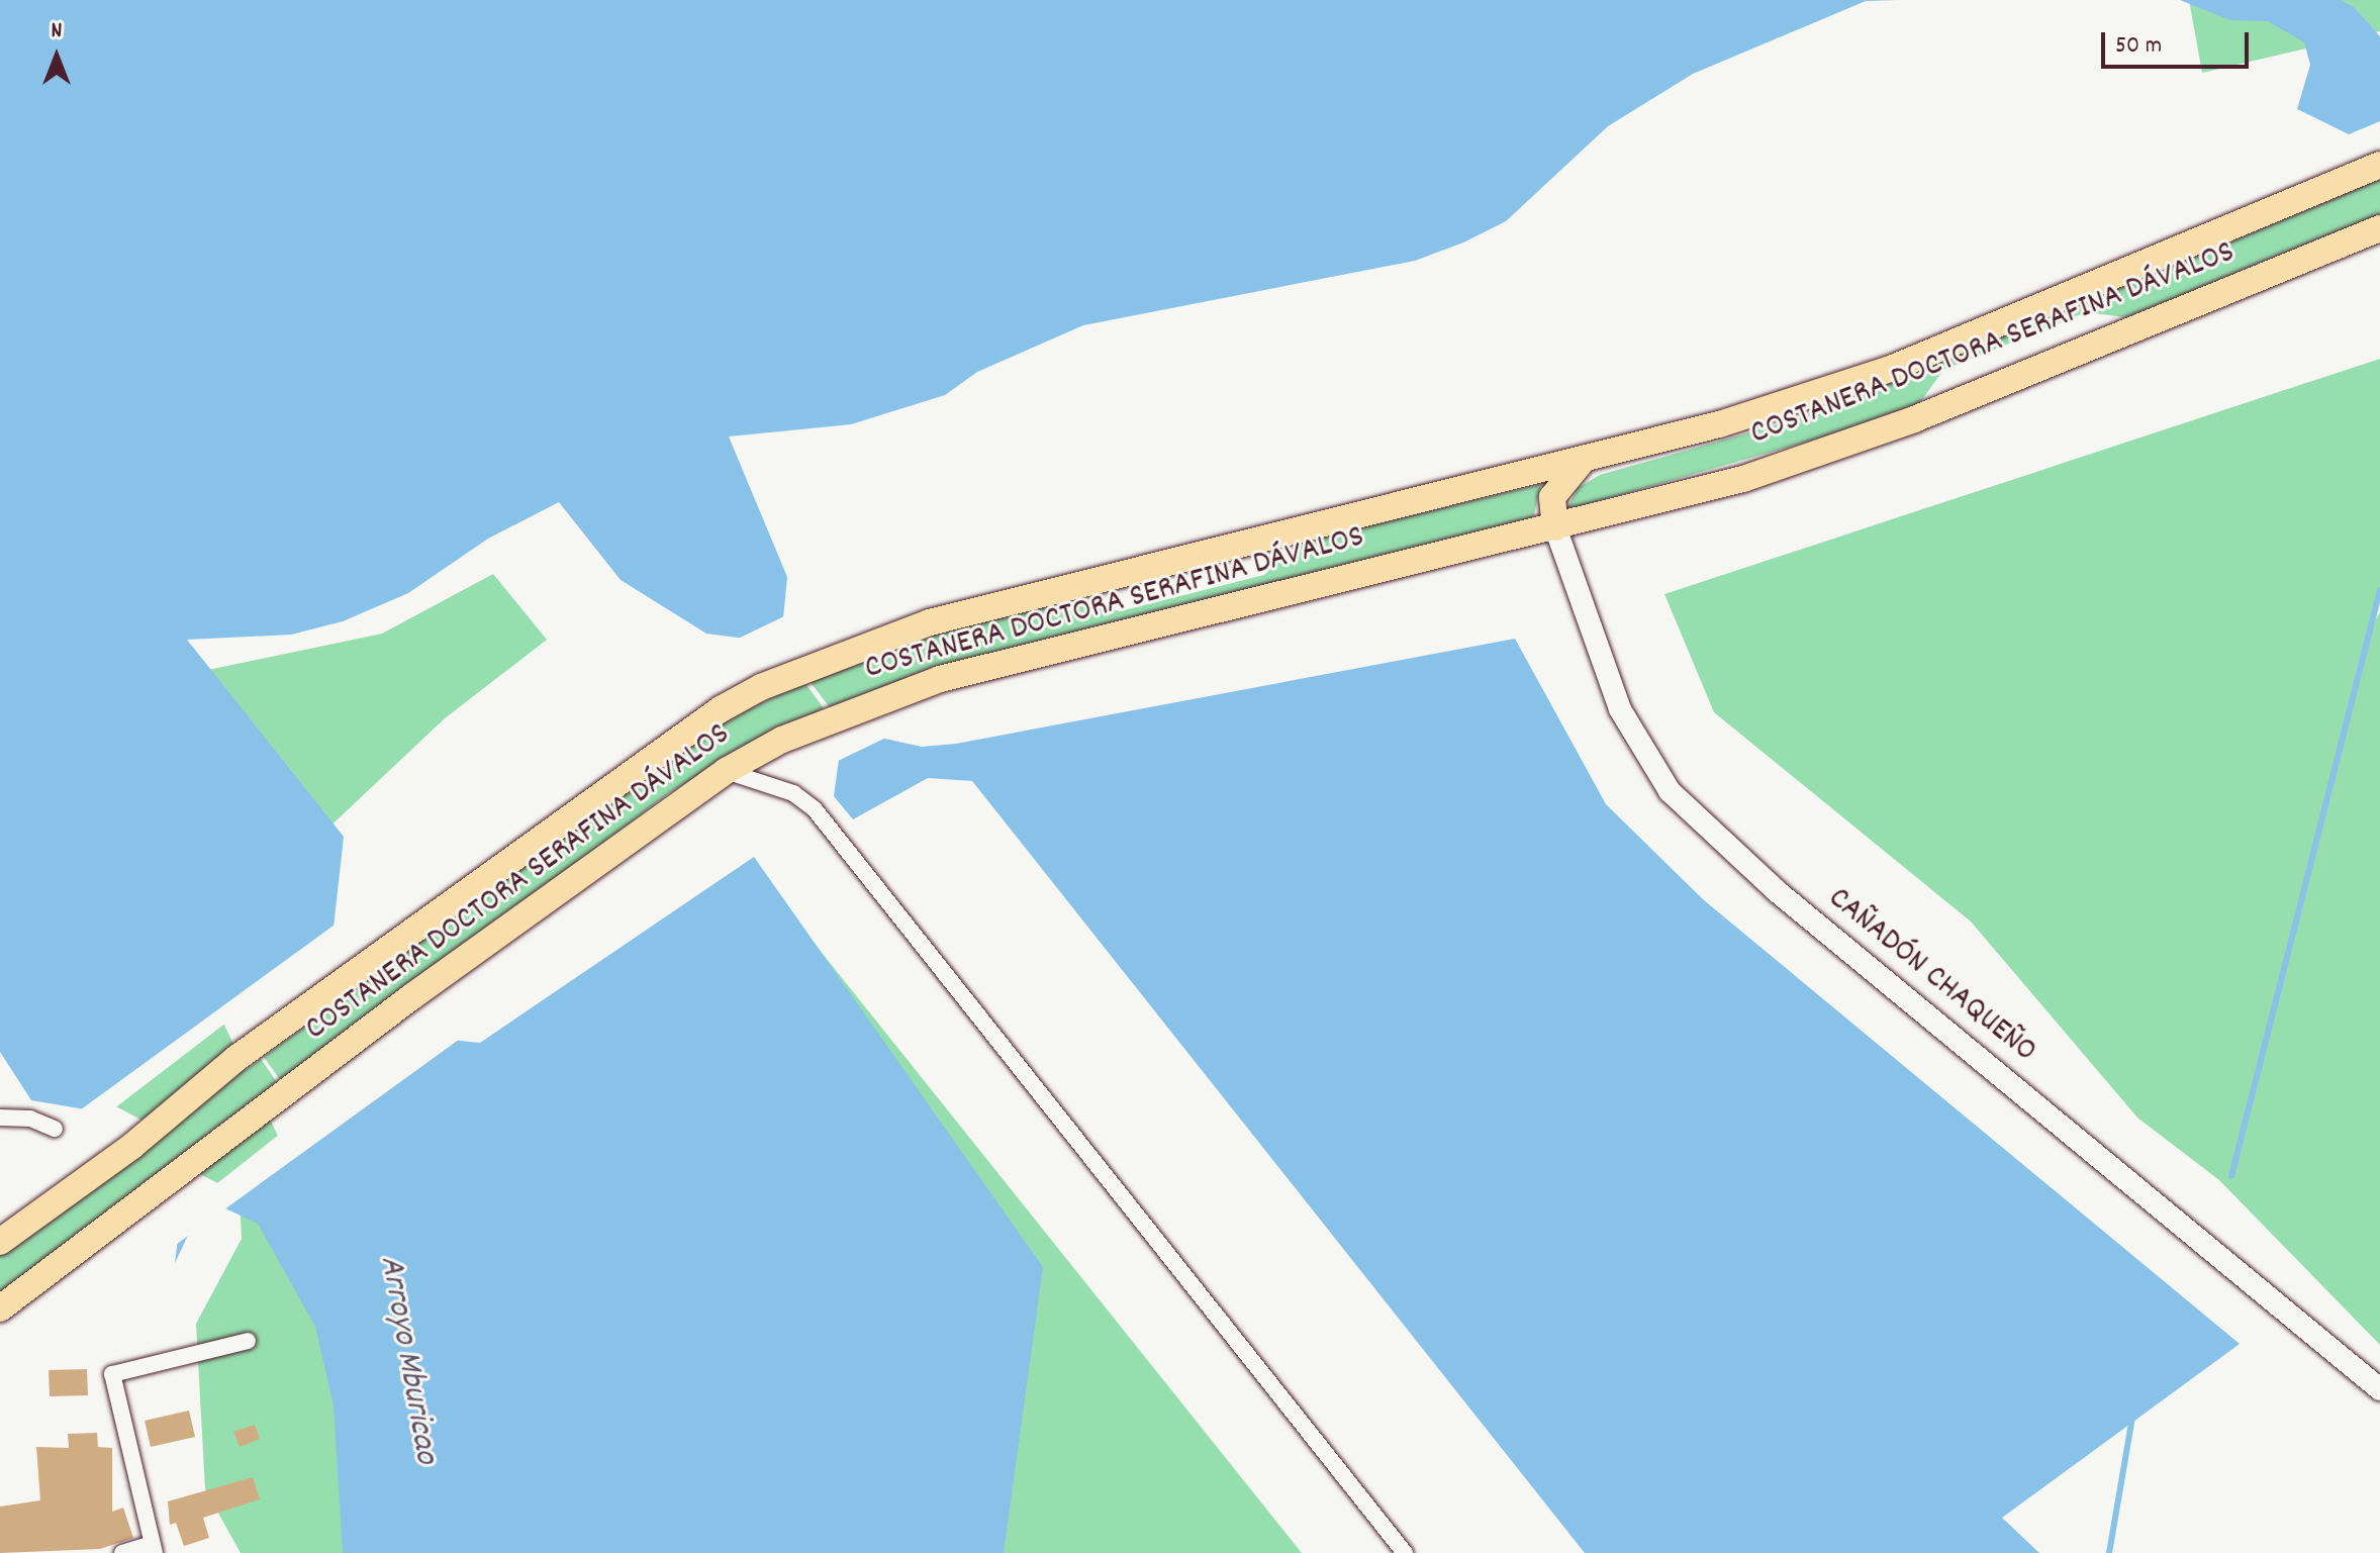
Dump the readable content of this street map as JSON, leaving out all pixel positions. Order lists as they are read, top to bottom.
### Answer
{
  "streets": {
    "highway": ["COSTANERA DOCTORA SERAFINA DÁVALOS"],
    "main road": ["CAÑADÓN CHAQUEÑO"]
  },
  "crossings": [
    ["COSTANERA DOCTORA SERAFINA DÁVALOS", "CAÑADÓN CHAQUEÑO"]
  ],
  "water": ["Arroyo Mburicao"],
  "scale_bar": "50 m",
  "north": "top"
}
